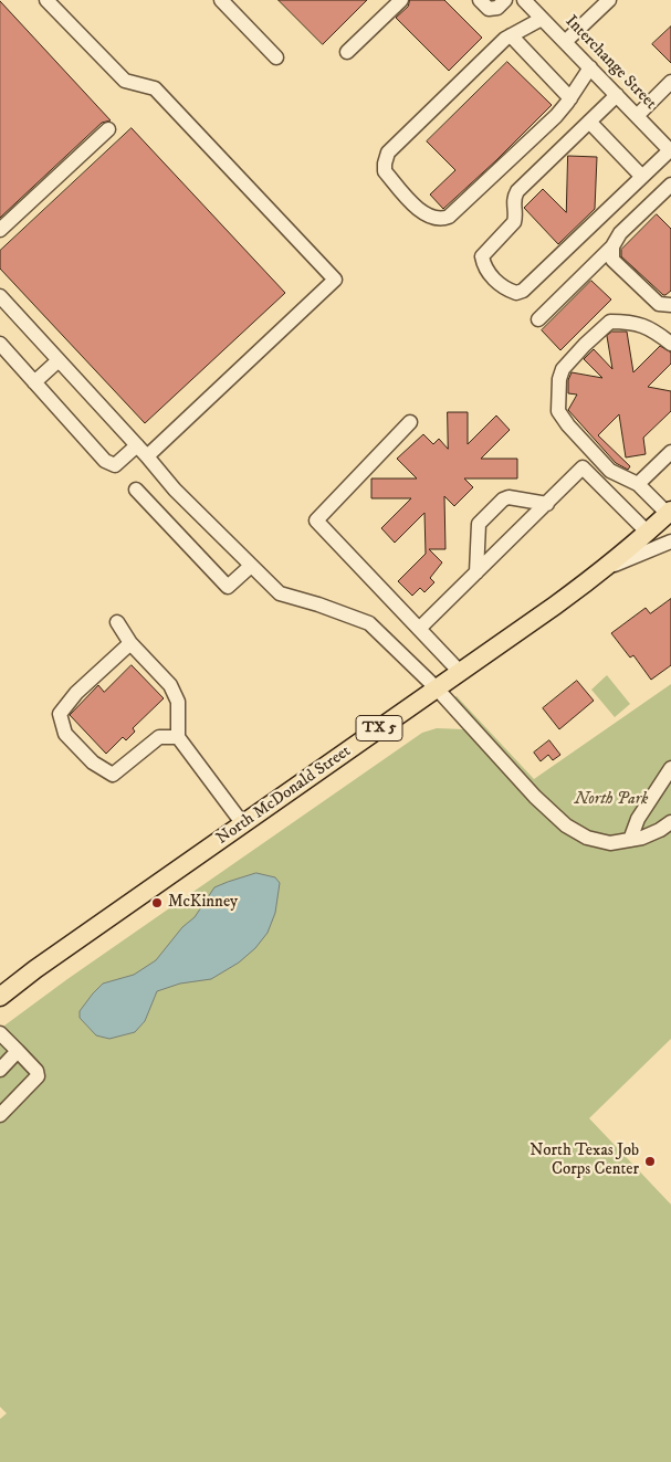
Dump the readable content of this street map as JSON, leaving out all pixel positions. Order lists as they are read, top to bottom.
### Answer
{
  "streets": {
    "main road": ["TX 5", "North McDonald Street"],
    "street": ["Interchange Street"]
  },
  "parks": ["North Park"],
  "places": ["McKinney", "North Texas Job Corps Center"]
}
